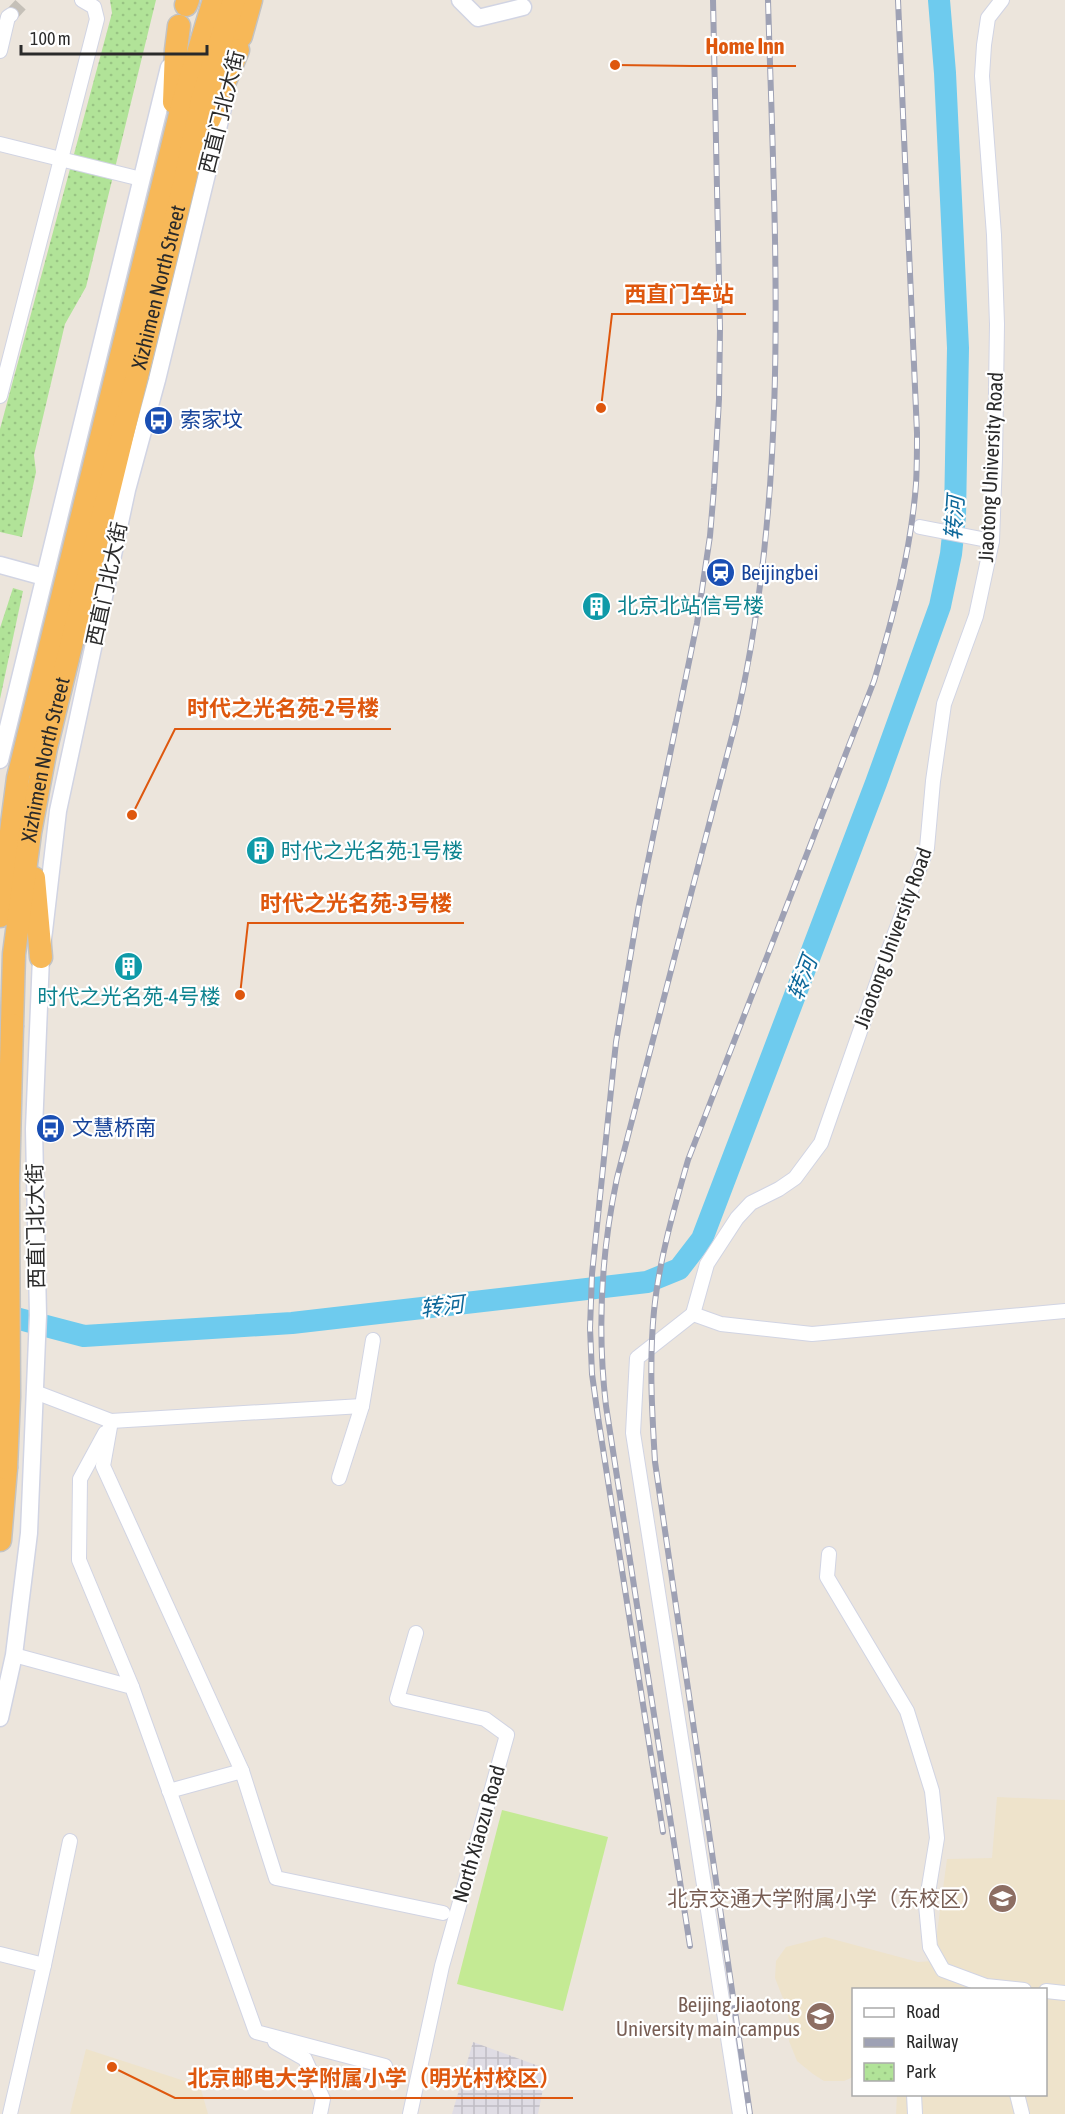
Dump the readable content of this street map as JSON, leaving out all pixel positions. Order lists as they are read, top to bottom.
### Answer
{
  "streets": {
    "highway": ["Xizhimen North Street"],
    "street": ["西直门北大街", "Jiaotong University Road", "North Xiaozu Road"]
  },
  "water": ["转河"],
  "places": {
    "other": [
      "Home Inn",
      "西直门车站",
      "时代之光名苑-2号楼",
      "时代之光名苑-3号楼",
      "北京邮电大学附属小学（明光村校区）"
    ],
    "bus stop": ["索家坟", "文慧桥南"],
    "station": ["Beijingbei"],
    "building": ["北京北站信号楼", "时代之光名苑-1号楼", "时代之光名苑-4号楼"],
    "school or university": ["北京交通大学附属小学（东校区）", "Beijing Jiaotong University main campus"]
  },
  "legend": ["Road", "Railway", "Park"],
  "scale_bar": "100 m"
}
